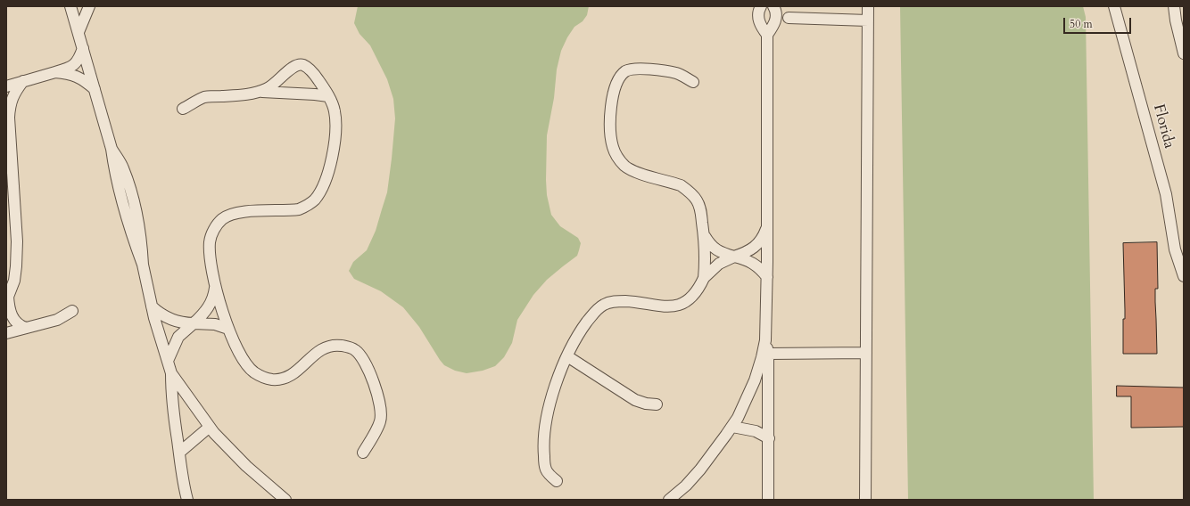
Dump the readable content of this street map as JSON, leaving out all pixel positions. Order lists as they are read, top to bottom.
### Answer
{
  "streets": {
    "street": ["Florida"]
  },
  "scale_bar": "50 m"
}
